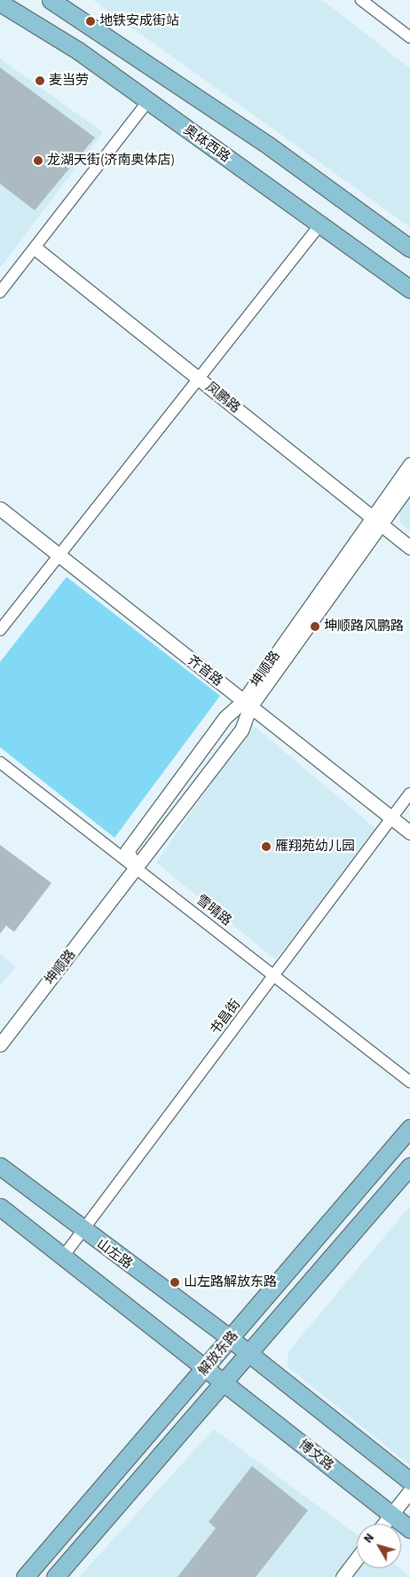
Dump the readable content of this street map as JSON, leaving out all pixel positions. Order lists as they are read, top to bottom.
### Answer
{
  "streets": {
    "main road": [
      "奥体西路",
      "山左路",
      "解放东路",
      "博文路"
    ],
    "street": [
      "凤鹏路",
      "坤顺路",
      "齐音路",
      "雪晴路",
      "书昌街"
    ]
  },
  "crossings": [
    ["凤鹏路", "坤顺路"],
    ["坤顺路", "齐音路"],
    ["坤顺路", "雪晴路"],
    ["齐音路", "书昌街"],
    ["雪晴路", "书昌街"],
    ["书昌街", "山左路"],
    ["山左路", "解放东路"],
    ["解放东路", "博文路"]
  ],
  "places": [
    "地铁安成街站",
    "麦当劳",
    "龙湖天街(济南奥体店)",
    "坤顺路风鹏路",
    "雁翔苑幼儿园",
    "山左路解放东路"
  ],
  "north": "top left"
}
